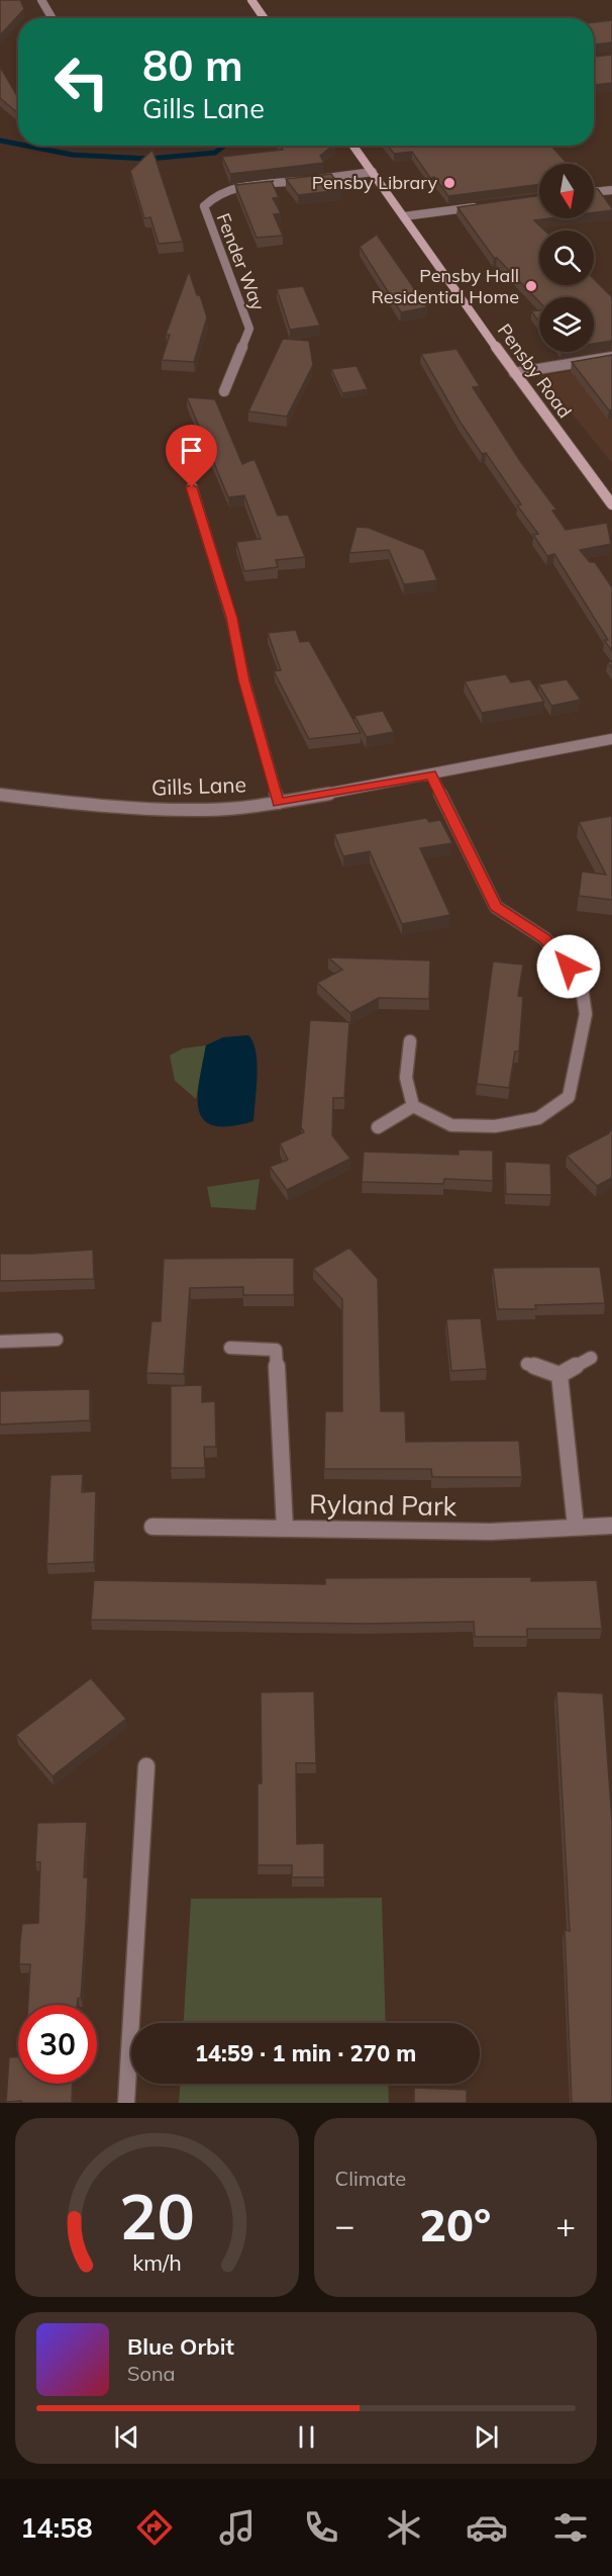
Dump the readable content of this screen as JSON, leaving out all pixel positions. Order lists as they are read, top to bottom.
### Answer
{
  "streets": {
    "main road": ["Pensby Road"],
    "street": ["Fender Way", "Gills Lane", "Ryland Park"]
  },
  "crossings": [
    ["Fender Way", "Pensby Road"]
  ],
  "places": ["Pensby Library", "Pensby Hall Residential Home"],
  "north": "bottom",
  "page": {
    "turn": ["80 m", "Gills Lane"],
    "limit": "30",
    "trip": "14:59 · 1 min · 270 m",
    "tile": "Climate",
    "heat": ["−", "20°", "+"],
    "song": ["Blue Orbit", "Sona"],
    "tabs": "14:58",
    "gauge": ["20", "km/h"]
  }
}
